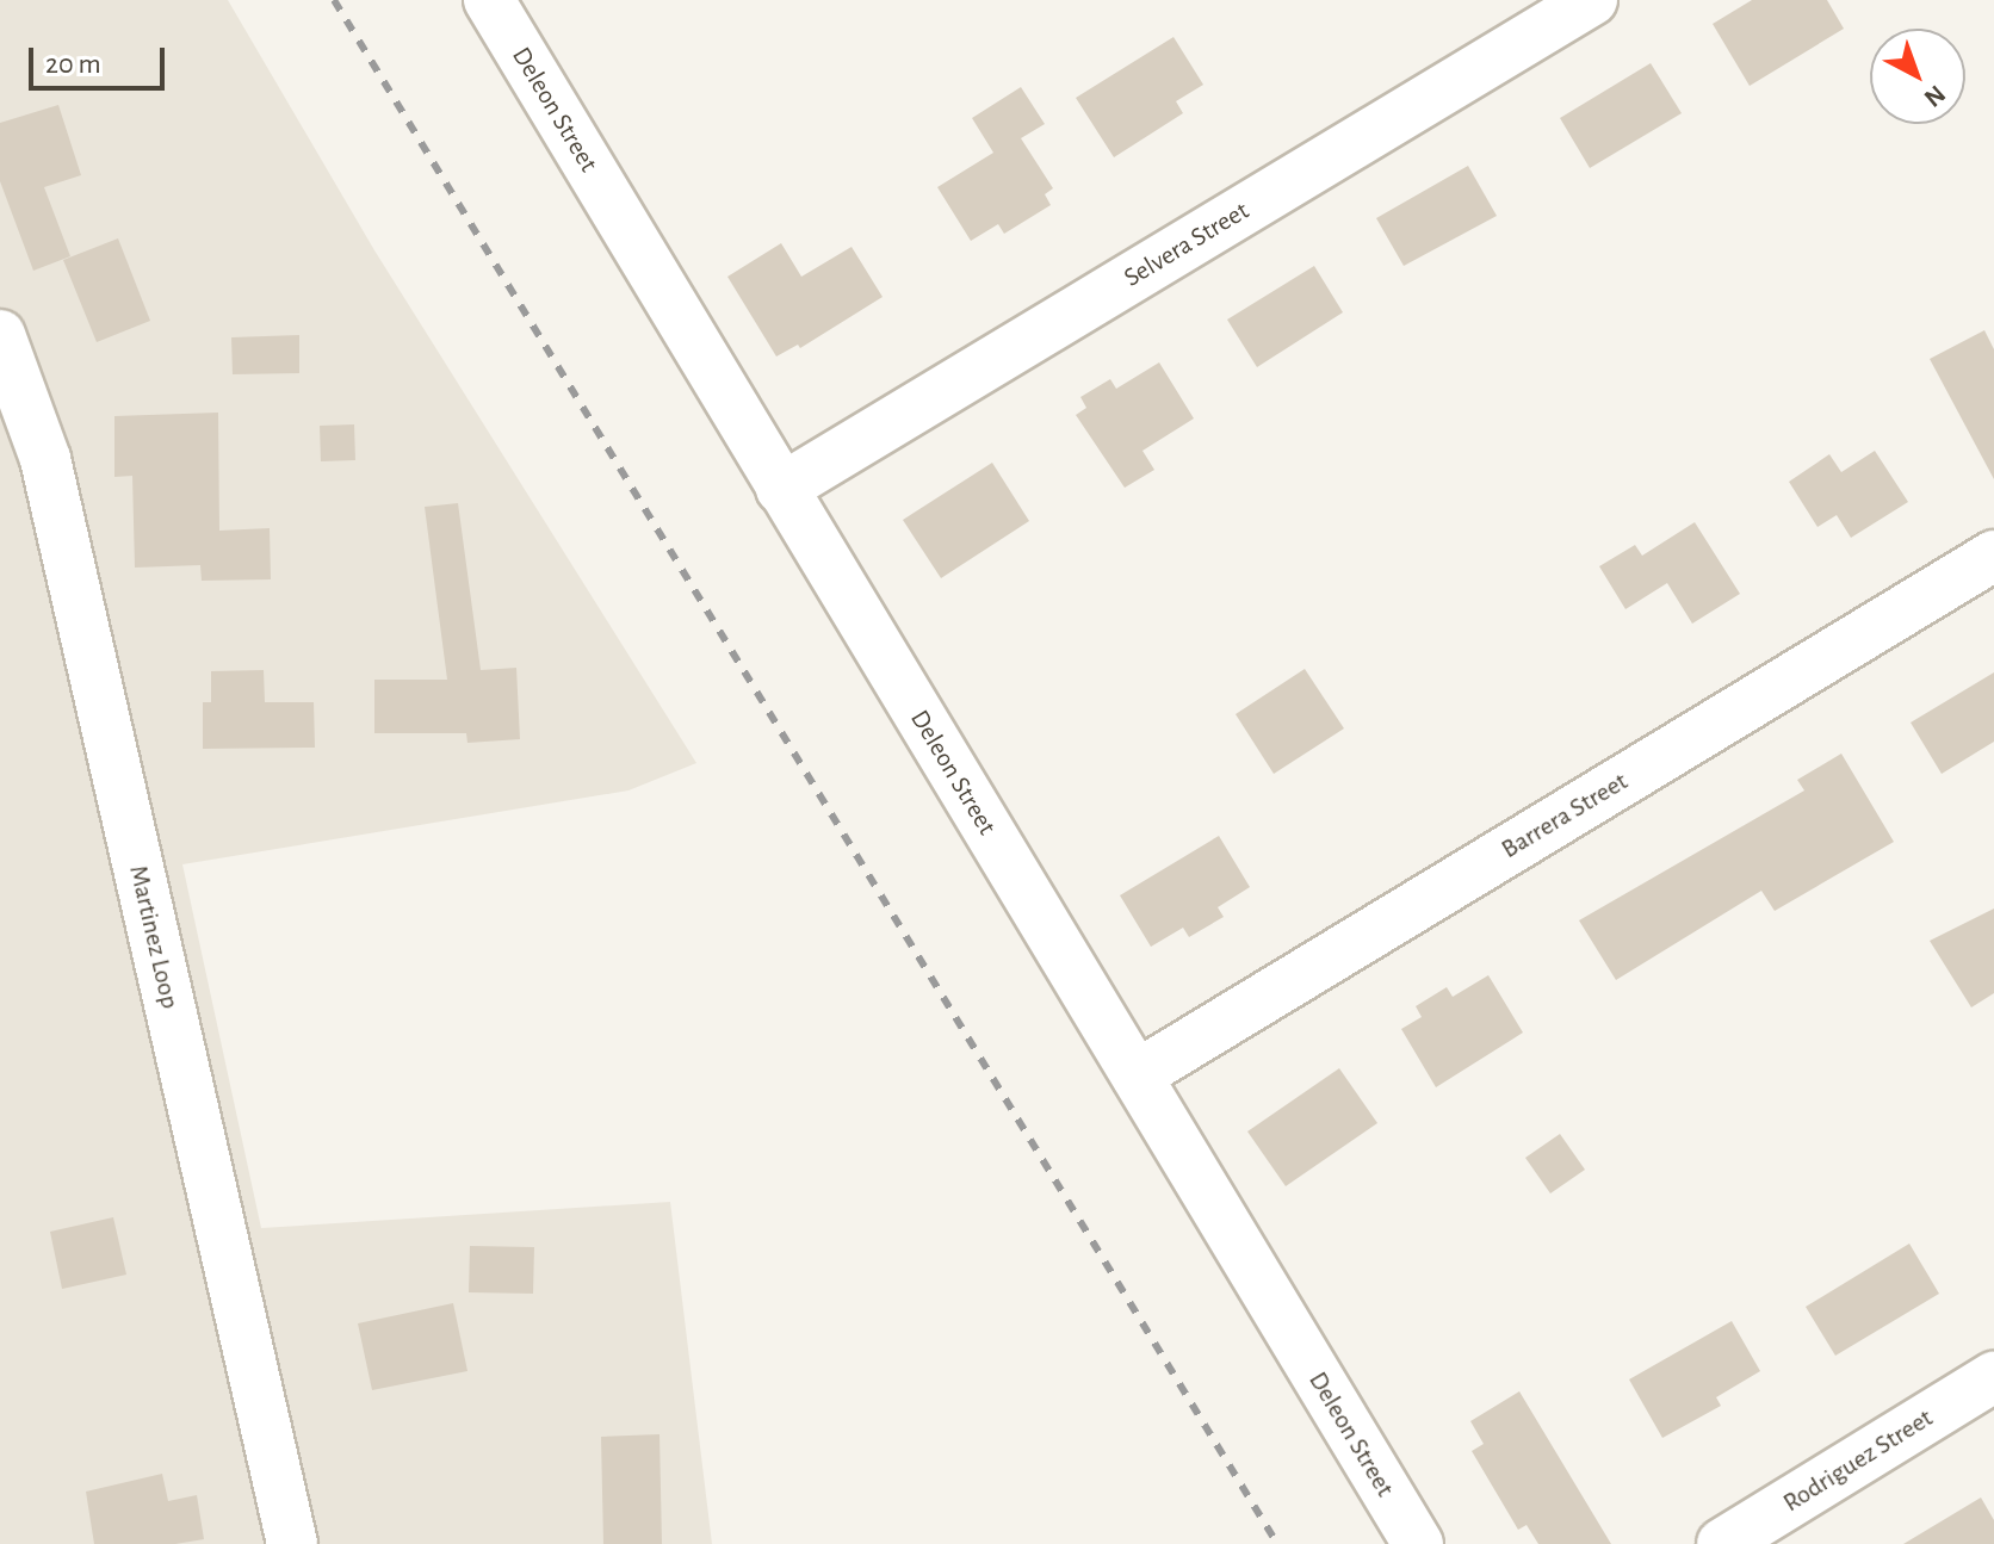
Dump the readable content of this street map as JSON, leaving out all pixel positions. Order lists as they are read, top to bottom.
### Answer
{
  "streets": {
    "street": [
      "Deleon Street",
      "Selvera Street",
      "Barrera Street",
      "Martinez Loop",
      "Rodriguez Street"
    ]
  },
  "crossings": [
    ["Deleon Street", "Selvera Street"],
    ["Deleon Street", "Barrera Street"]
  ],
  "scale_bar": "20 m",
  "north": "bottom right"
}
